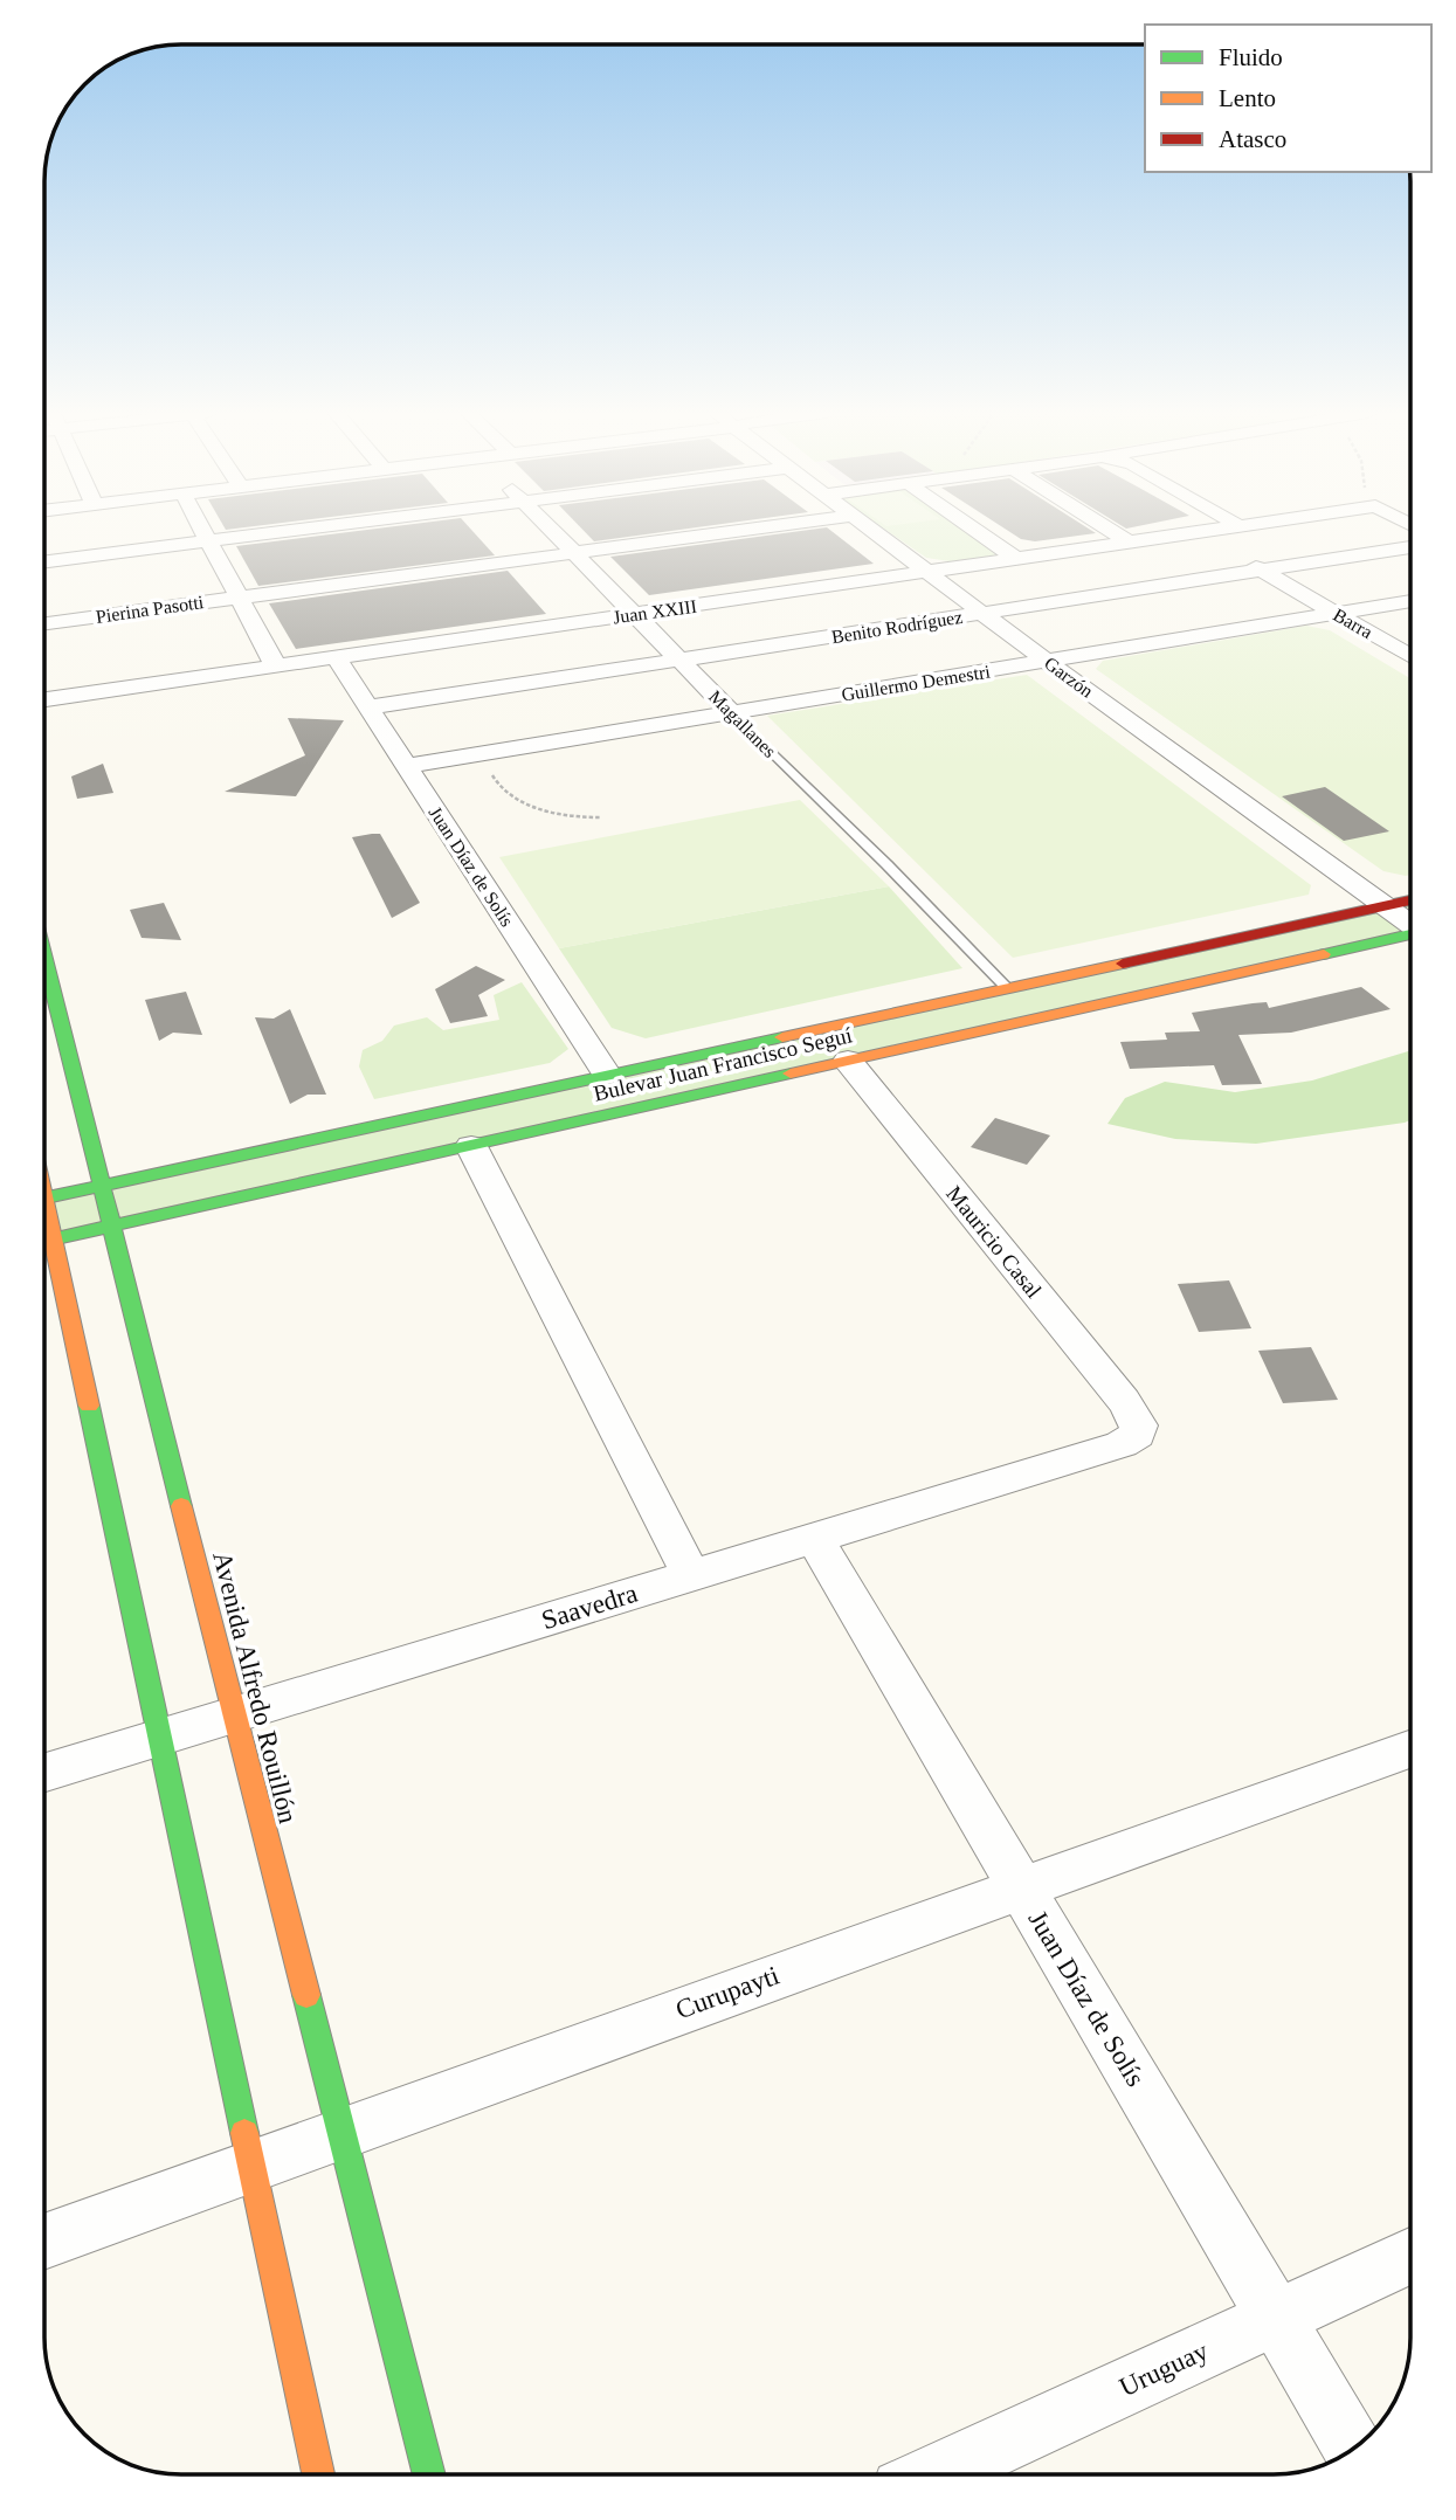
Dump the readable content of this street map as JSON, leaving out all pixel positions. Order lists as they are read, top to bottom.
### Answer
{
  "streets": {
    "main road": ["Bulevar Juan Francisco Seguí", "Avenida Alfredo Rouillón"],
    "street": [
      "Pierina Pasotti",
      "Juan XXIII",
      "Barra",
      "Benito Rodríguez",
      "Garzón",
      "Guillermo Demestri",
      "Magallanes",
      "Juan Díaz de Solís",
      "Mauricio Casal",
      "Saavedra",
      "Curupayti",
      "Uruguay"
    ]
  },
  "crossings": [
    ["Pierina Pasotti", "Magallanes"],
    ["Juan XXIII", "Barra"],
    ["Juan XXIII", "Garzón"],
    ["Juan XXIII", "Magallanes"],
    ["Juan XXIII", "Juan Díaz de Solís"],
    ["Barra", "Benito Rodríguez"],
    ["Barra", "Guillermo Demestri"],
    ["Benito Rodríguez", "Garzón"],
    ["Benito Rodríguez", "Magallanes"],
    ["Benito Rodríguez", "Juan Díaz de Solís"],
    ["Garzón", "Guillermo Demestri"],
    ["Garzón", "Bulevar Juan Francisco Seguí"],
    ["Guillermo Demestri", "Magallanes"],
    ["Guillermo Demestri", "Juan Díaz de Solís"],
    ["Magallanes", "Bulevar Juan Francisco Seguí"],
    ["Juan Díaz de Solís", "Bulevar Juan Francisco Seguí"],
    ["Juan Díaz de Solís", "Saavedra"],
    ["Juan Díaz de Solís", "Curupayti"],
    ["Juan Díaz de Solís", "Uruguay"],
    ["Bulevar Juan Francisco Seguí", "Mauricio Casal"],
    ["Bulevar Juan Francisco Seguí", "Avenida Alfredo Rouillón"],
    ["Mauricio Casal", "Saavedra"],
    ["Saavedra", "Avenida Alfredo Rouillón"],
    ["Avenida Alfredo Rouillón", "Curupayti"]
  ],
  "legend": ["Fluido", "Lento", "Atasco"]
}
